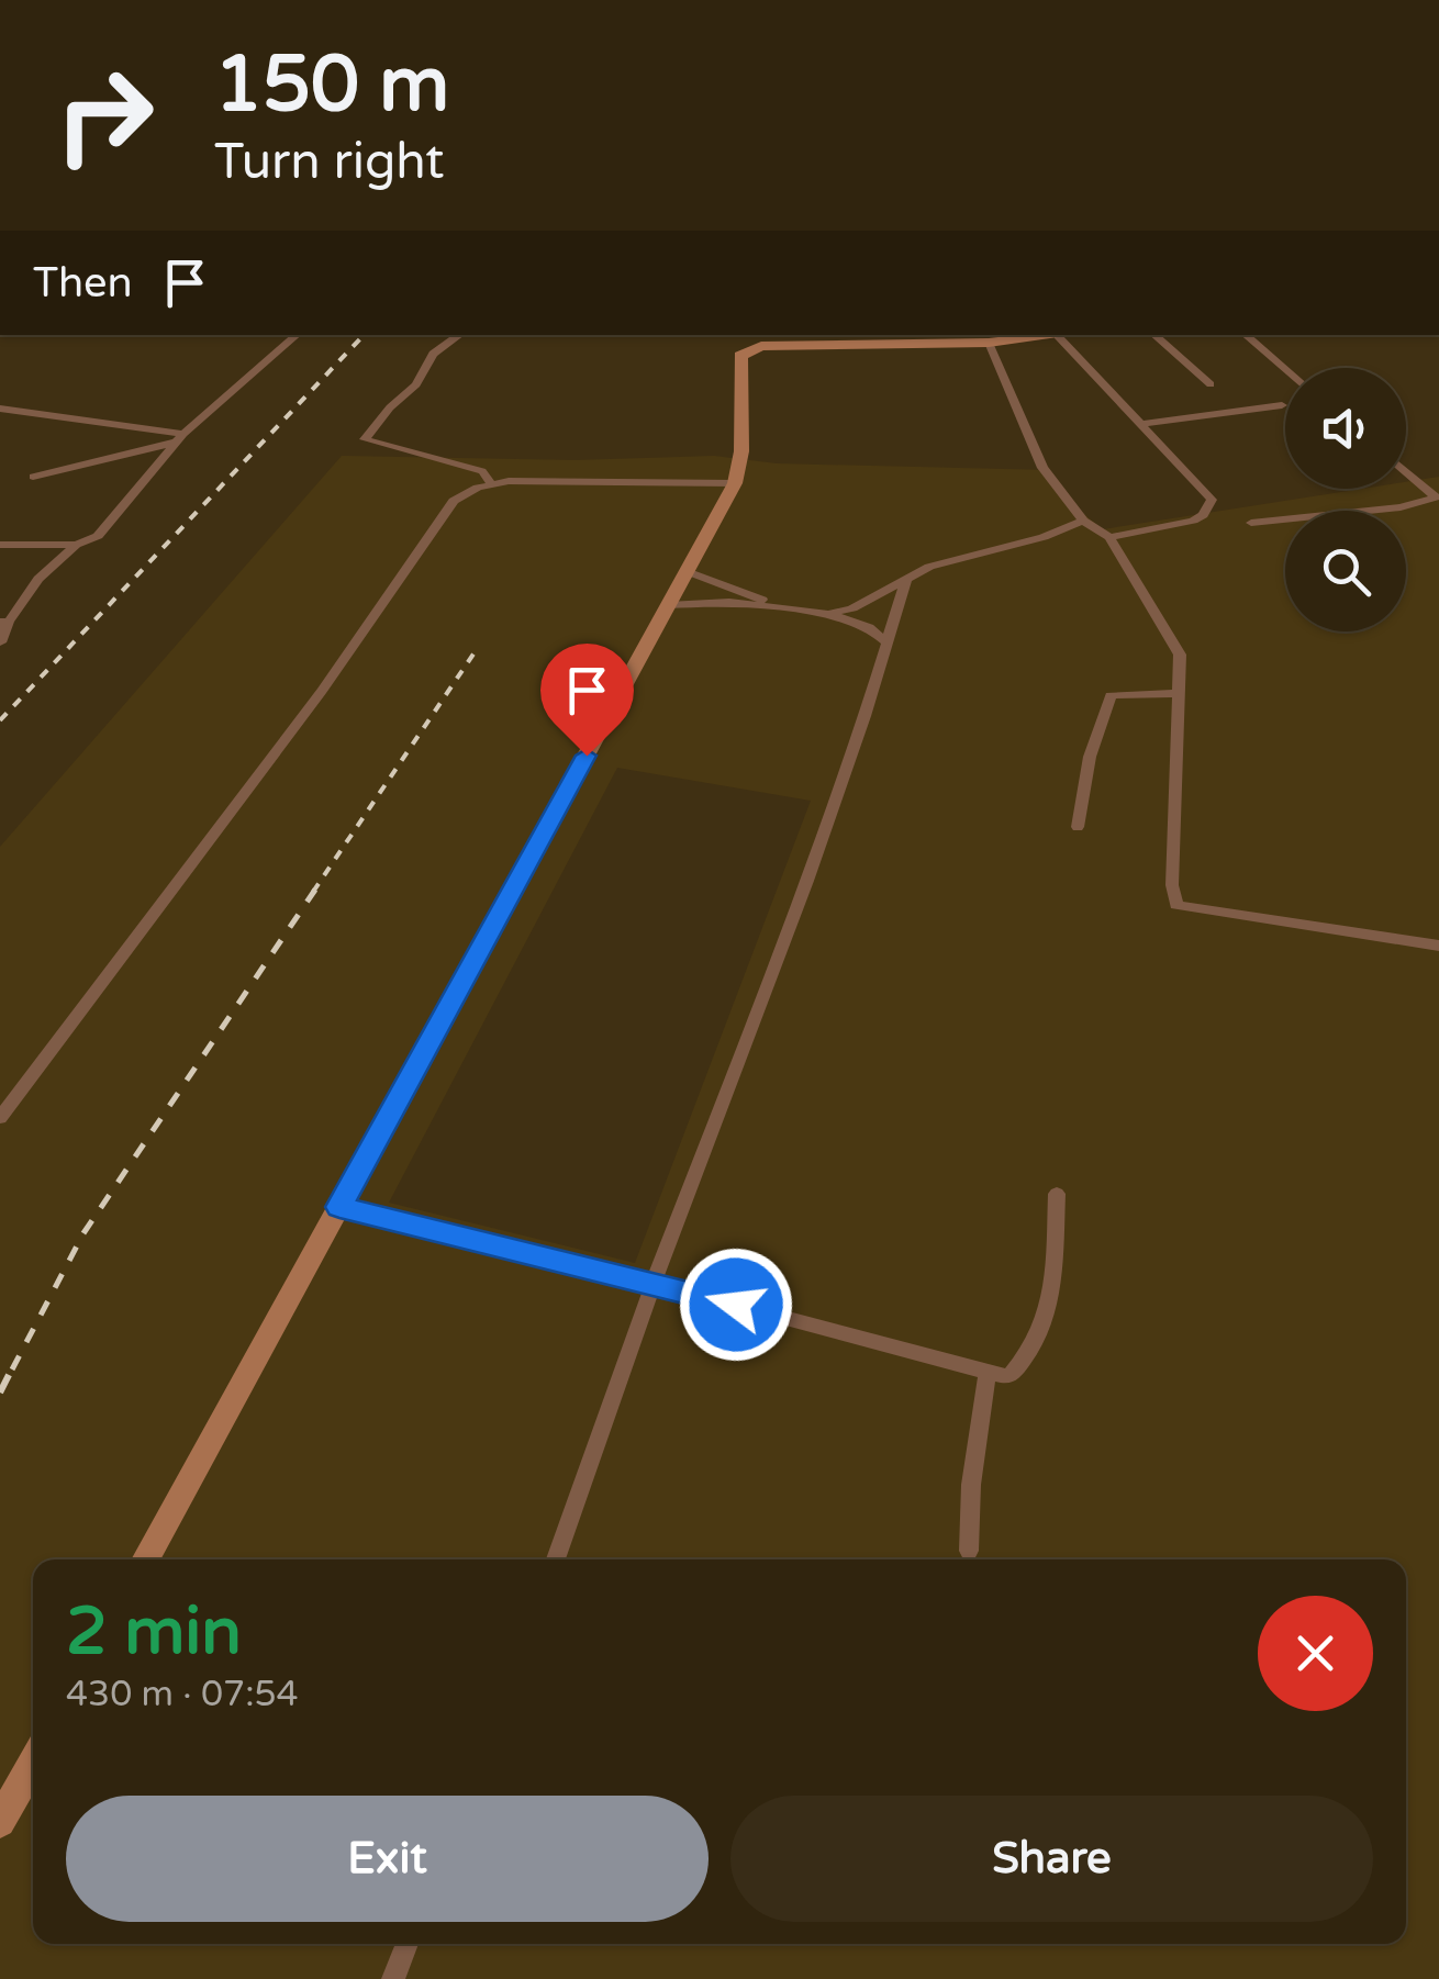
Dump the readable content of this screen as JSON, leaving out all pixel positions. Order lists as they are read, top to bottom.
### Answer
{
  "page": {
    "turn": ["150 m", "Turn right"],
    "then": "Then",
    "heading": ["2 min", "430 m · 07:54"],
    "buttons": ["Exit", "Share"]
  }
}
